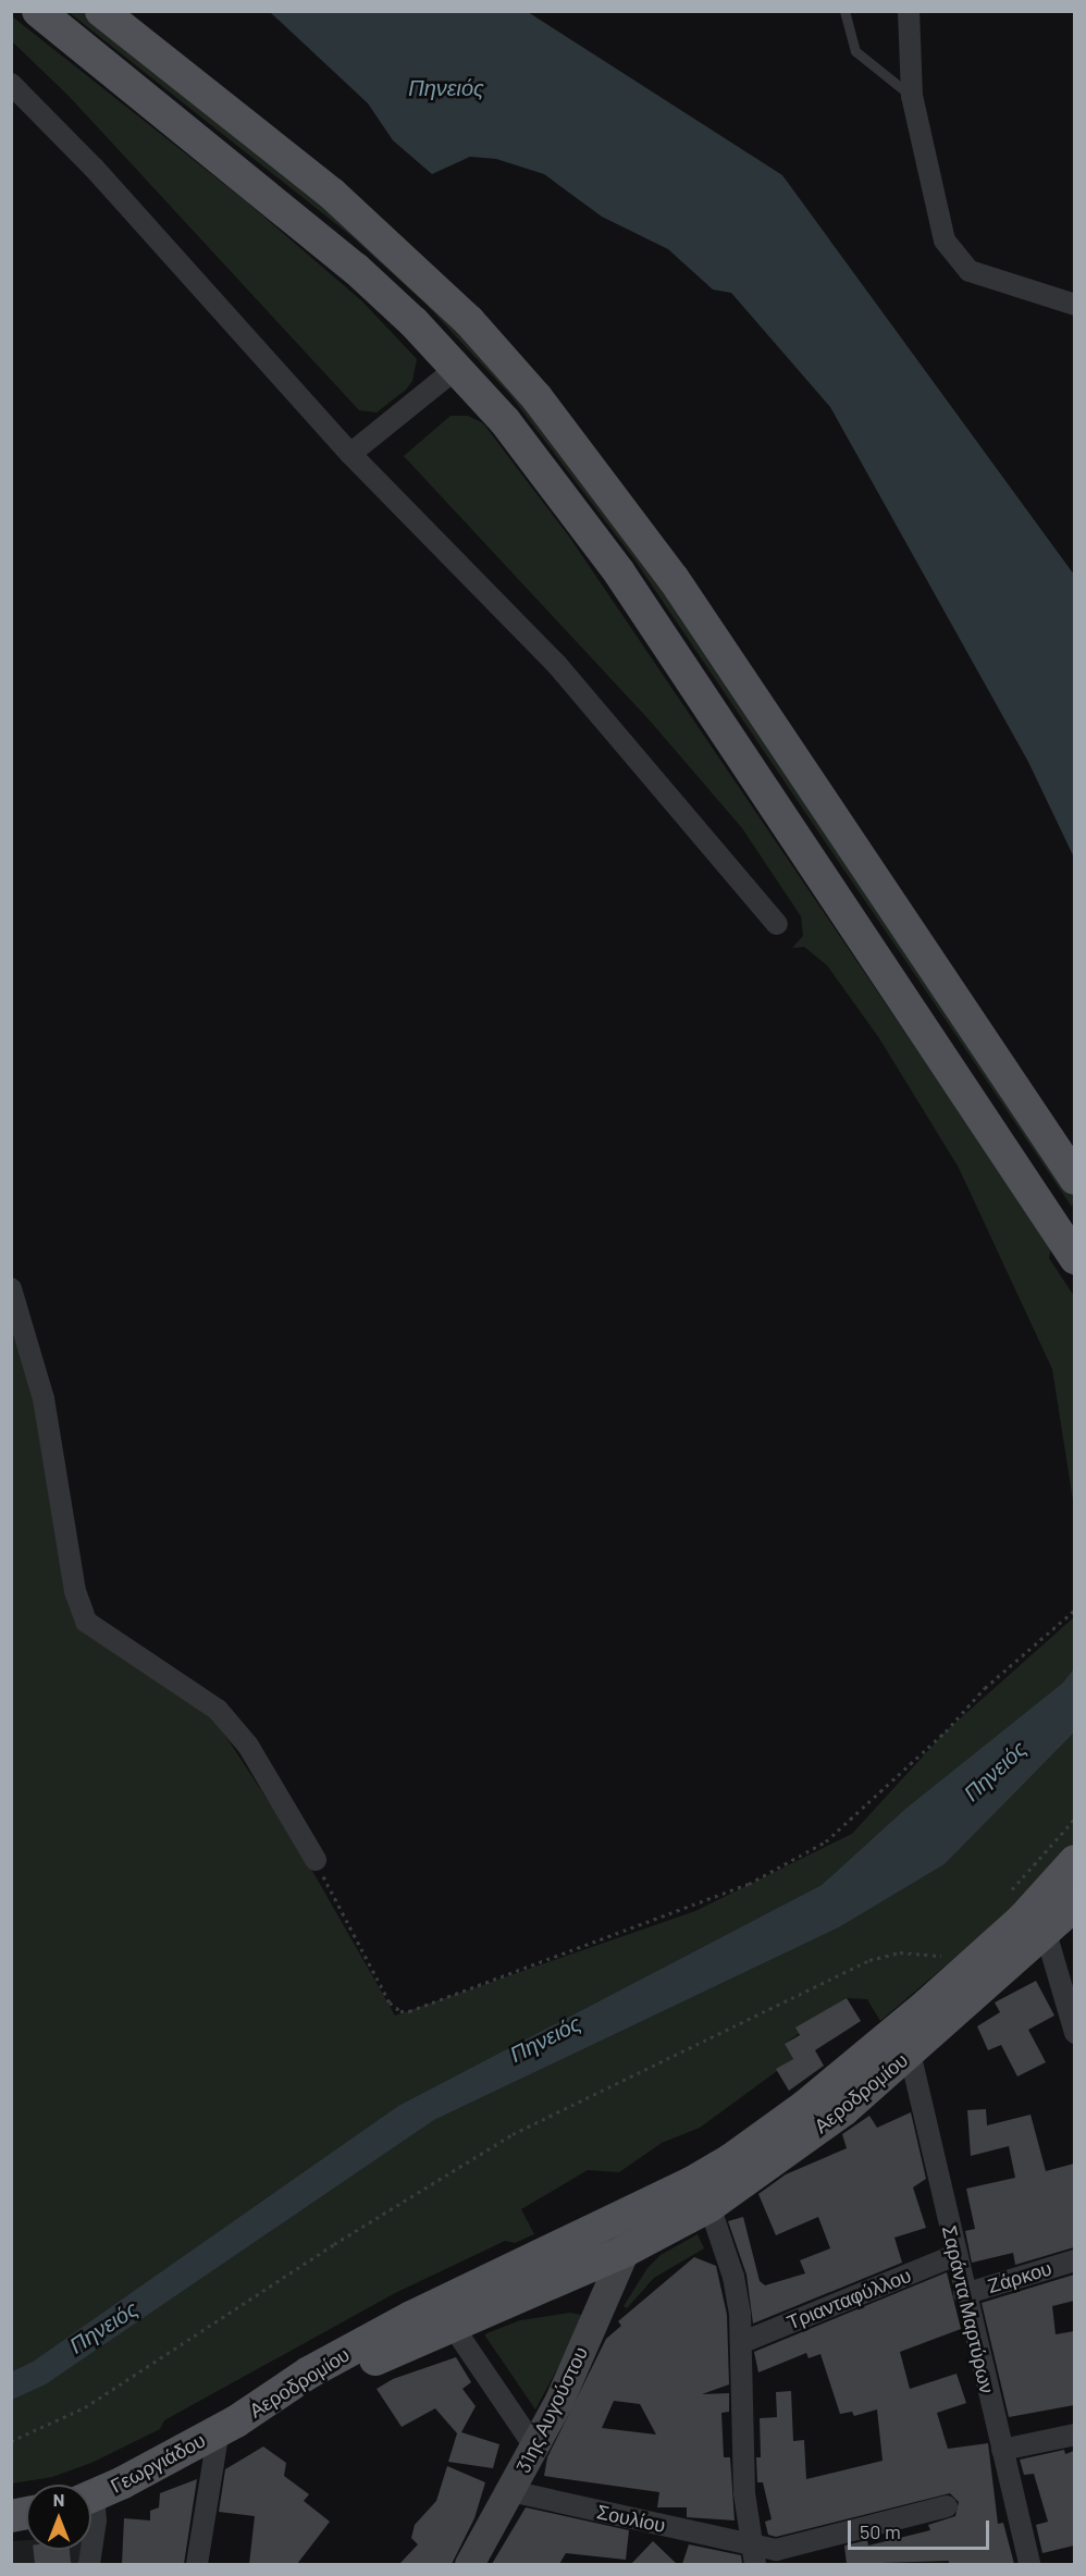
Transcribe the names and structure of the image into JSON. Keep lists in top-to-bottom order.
{
  "streets": {
    "main road": ["Αεροδρομίου", "31ης Αυγούστου", "Γεωργιάδου"],
    "street": [
      "Ζάρκου",
      "Τριανταφύλλου",
      "Σαράντα Μαρτύρων",
      "Σουλίου"
    ]
  },
  "crossings": [
    ["Αεροδρομίου", "Σαράντα Μαρτύρων"],
    ["Αεροδρομίου", "31ης Αυγούστου"],
    ["Αεροδρομίου", "Γεωργιάδου"],
    ["Ζάρκου", "Σαράντα Μαρτύρων"],
    ["Τριανταφύλλου", "Σαράντα Μαρτύρων"],
    ["31ης Αυγούστου", "Σουλίου"]
  ],
  "water": ["Πηνειός"],
  "scale_bar": "50 m",
  "north": "top"
}
